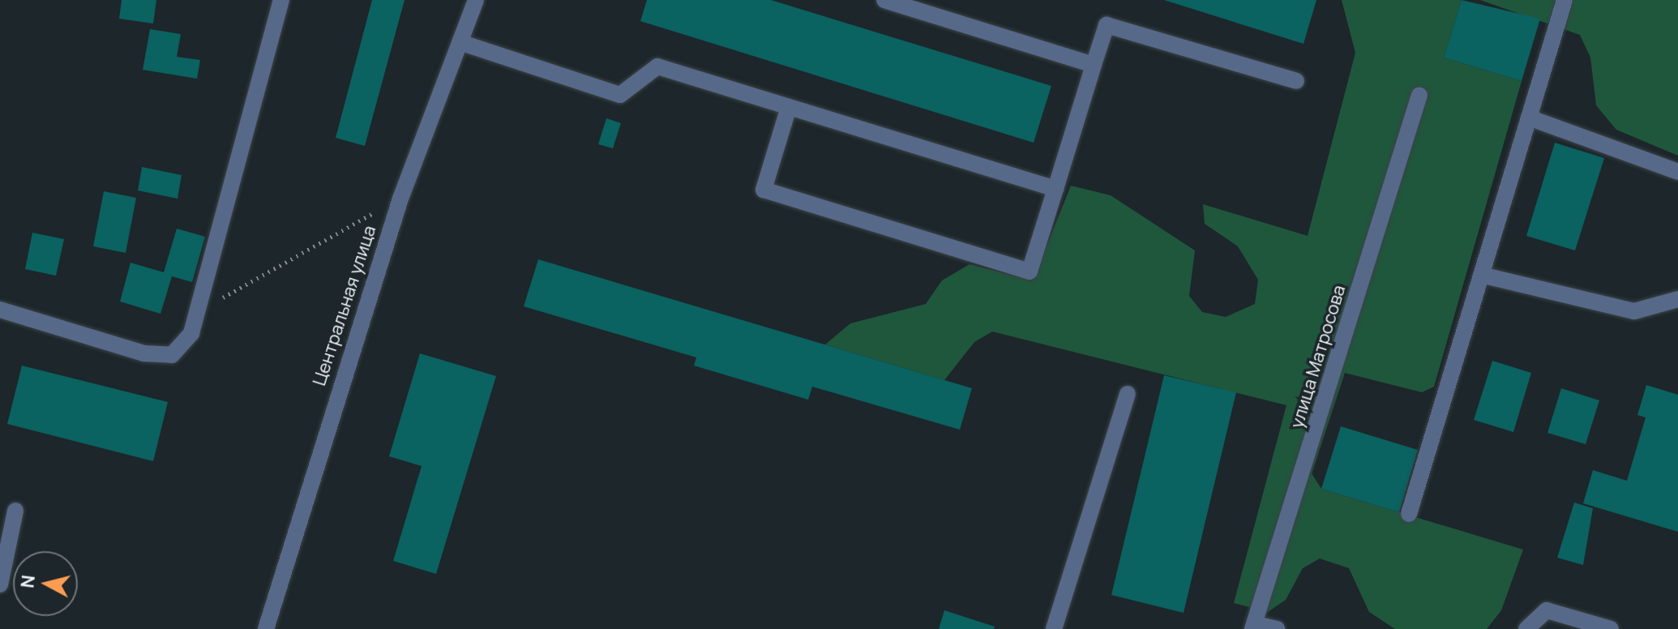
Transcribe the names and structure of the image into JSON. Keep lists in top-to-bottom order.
{
  "streets": {
    "street": ["Центральная улица", "улица Матросова"]
  },
  "north": "left"
}
